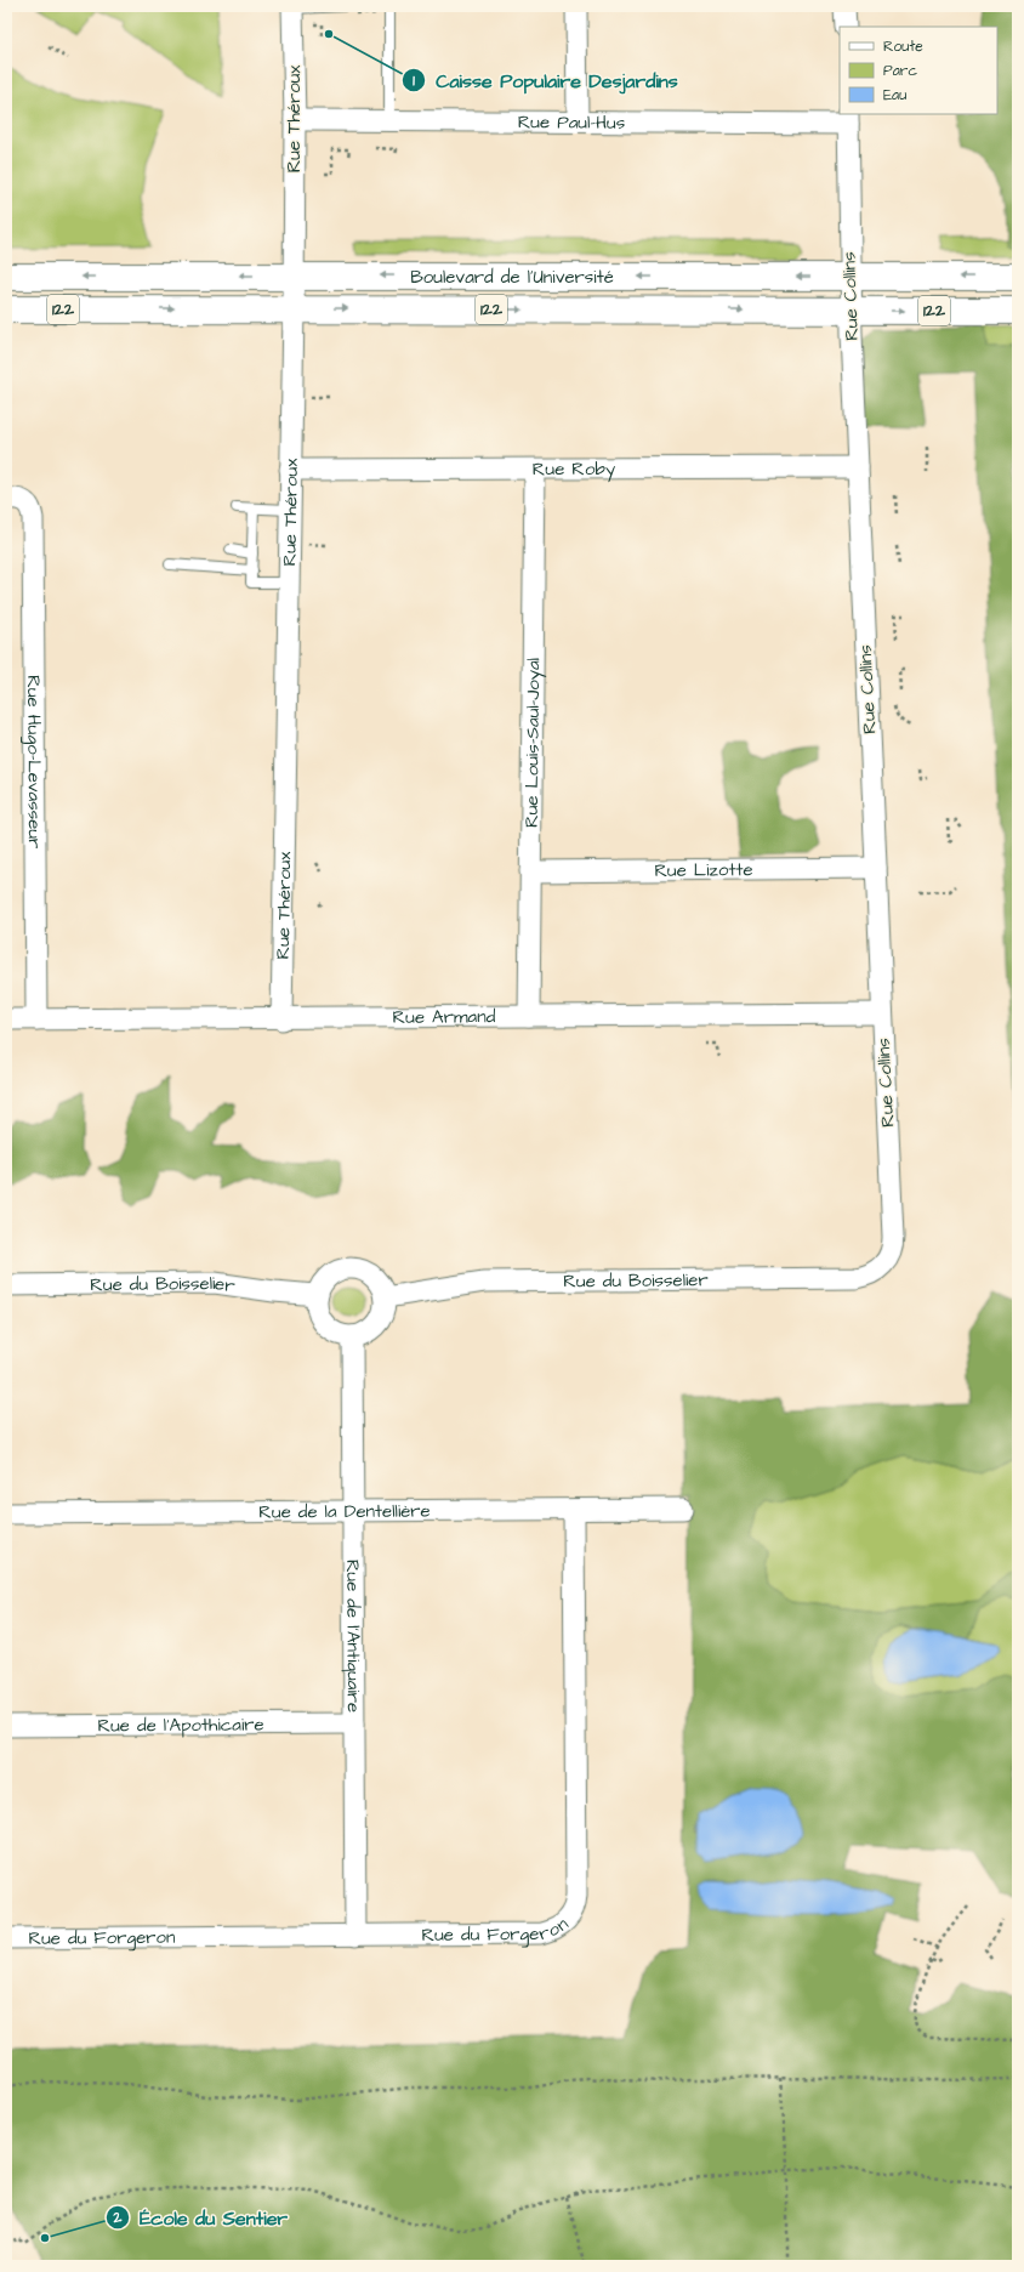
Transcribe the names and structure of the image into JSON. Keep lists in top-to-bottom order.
{
  "streets": {
    "main road": ["Boulevard de l'Université", "122"],
    "street": [
      "Rue Théroux",
      "Rue Paul-Hus",
      "Rue Collins",
      "Rue Roby",
      "Rue Louis-Saul-Joyal",
      "Rue Hugo-Levasseur",
      "Rue Lizotte",
      "Rue Armand",
      "Rue du Boisselier",
      "Rue de la Dentellière",
      "Rue de l'Antiquaire",
      "Rue de l'Apothicaire",
      "Rue du Forgeron"
    ]
  },
  "crossings": [
    ["Rue Théroux", "Rue Paul-Hus"],
    ["Rue Théroux", "Boulevard de l'Université"],
    ["Rue Théroux", "Rue Roby"],
    ["Rue Théroux", "Rue Armand"],
    ["Rue Paul-Hus", "Rue Collins"],
    ["Boulevard de l'Université", "Rue Collins"],
    ["Rue Collins", "Rue Roby"],
    ["Rue Collins", "Rue Lizotte"],
    ["Rue Collins", "Rue Armand"],
    ["Rue Collins", "Rue du Boisselier"],
    ["Rue Roby", "Rue Louis-Saul-Joyal"],
    ["Rue Louis-Saul-Joyal", "Rue Lizotte"],
    ["Rue Louis-Saul-Joyal", "Rue Armand"],
    ["Rue Hugo-Levasseur", "Rue Armand"],
    ["Rue du Boisselier", "Rue de l'Antiquaire"],
    ["Rue de la Dentellière", "Rue de l'Antiquaire"],
    ["Rue de la Dentellière", "Rue du Forgeron"],
    ["Rue de l'Antiquaire", "Rue de l'Apothicaire"],
    ["Rue de l'Antiquaire", "Rue du Forgeron"]
  ],
  "places": ["Caisse Populaire Desjardins", "École du Sentier"],
  "legend": ["Route", "Parc", "Eau"]
}
